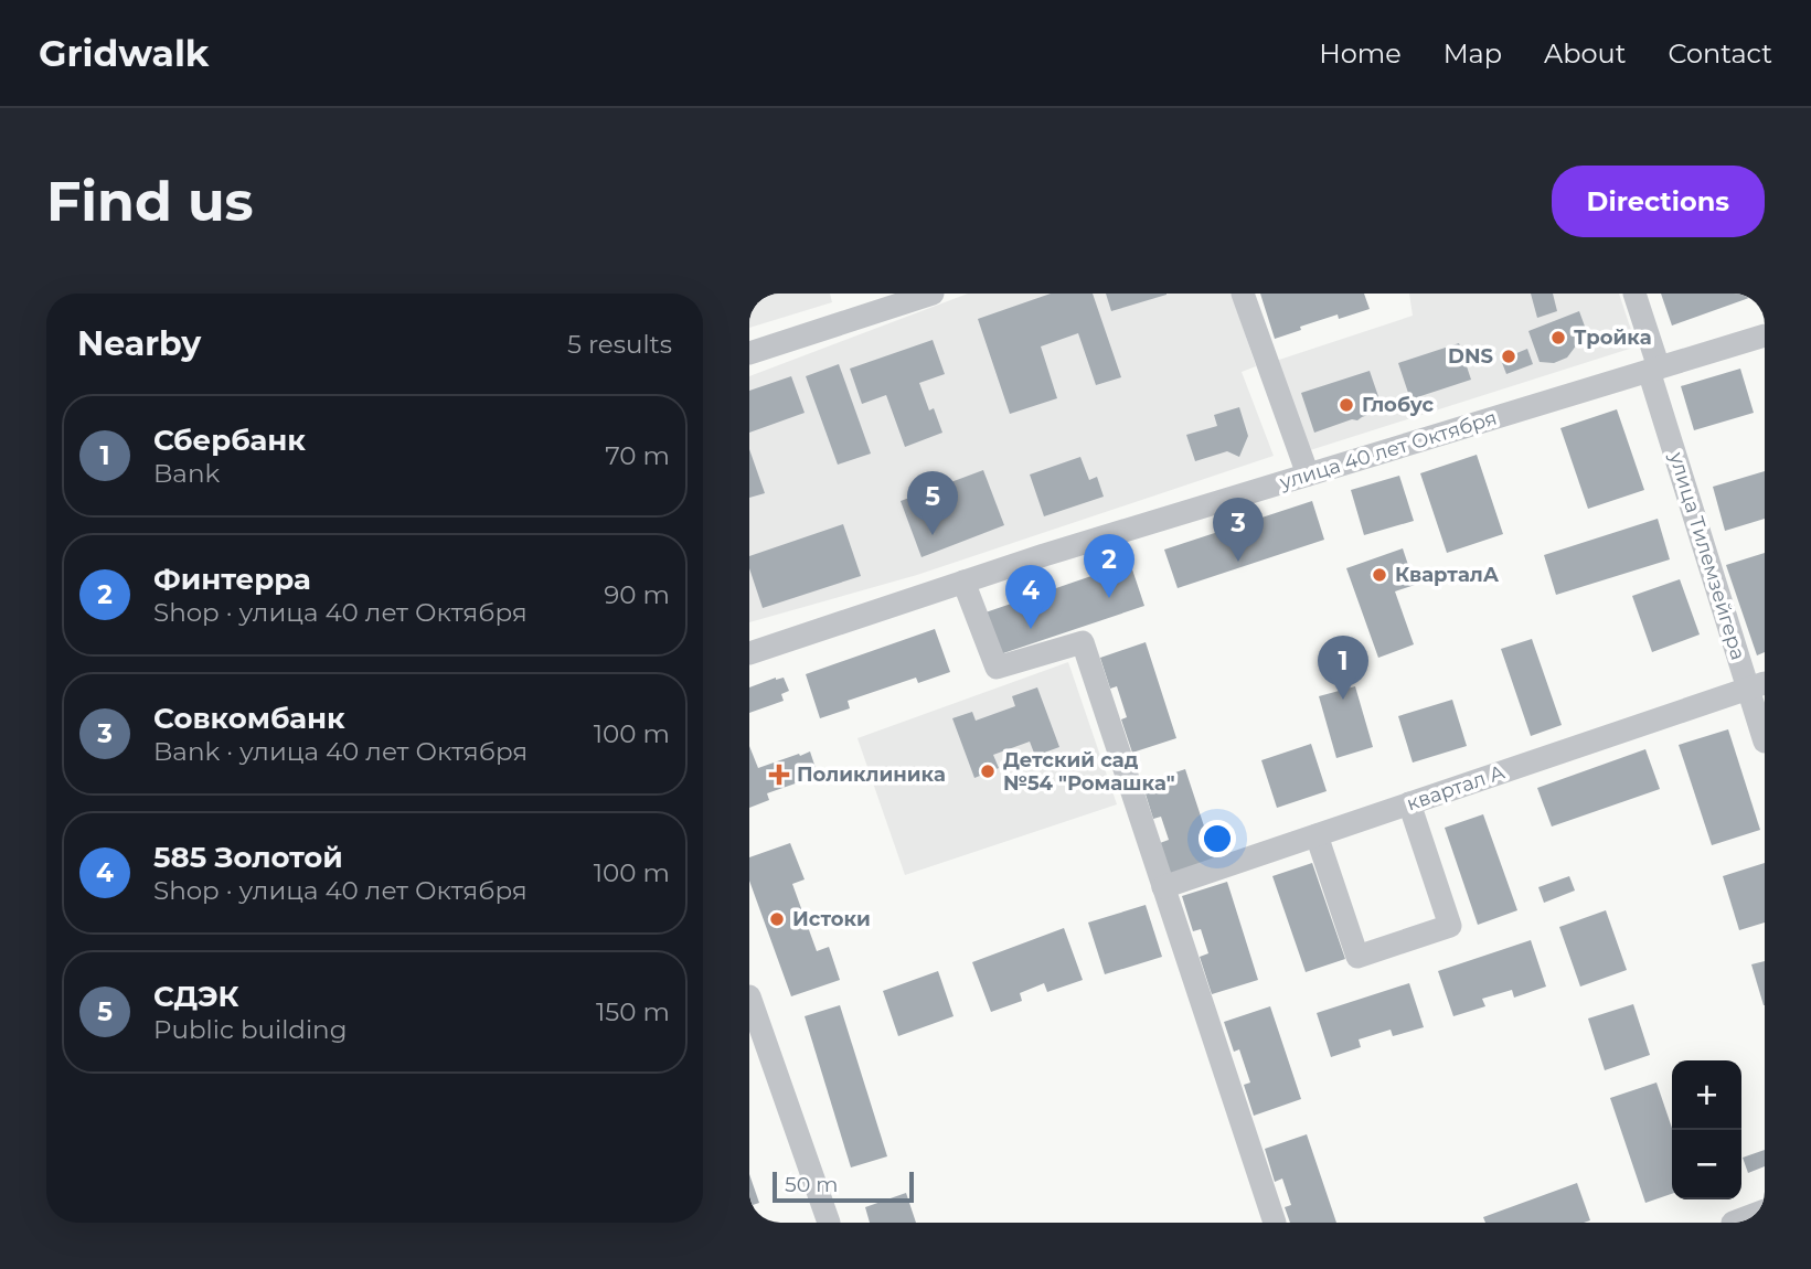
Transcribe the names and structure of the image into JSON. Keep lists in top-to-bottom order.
{
  "streets": {
    "street": ["улица 40 лет Октября", "улица Тилемзейгера", "квартал А"]
  },
  "crossings": [
    ["улица 40 лет Октября", "улица Тилемзейгера"],
    ["улица Тилемзейгера", "квартал А"]
  ],
  "places": {
    "other": [
      "Тройка",
      "DNS",
      "Глобус",
      "КварталА",
      "Детский сад №54 \"Ромашка\"",
      "Истоки"
    ],
    "health": ["Поликлиника"]
  },
  "scale_bar": "50 m",
  "page": {
    "header": "Gridwalk",
    "nav": [
      "Home",
      "Map",
      "About",
      "Contact"
    ],
    "buttons": "Directions",
    "title": "Find us",
    "heading": ["Nearby", "5 results"],
    "list": [
      {
        "mark": "1",
        "name": "Сбербанк",
        "note": "Bank",
        "value": "70 m"
      },
      {
        "mark": "2",
        "name": "Финтерра",
        "note": "Shop · улица 40 лет Октября",
        "value": "90 m"
      },
      {
        "mark": "3",
        "name": "Совкомбанк",
        "note": "Bank · улица 40 лет Октября",
        "value": "100 m"
      },
      {
        "mark": "4",
        "name": "585 Золотой",
        "note": "Shop · улица 40 лет Октября",
        "value": "100 m"
      },
      {
        "mark": "5",
        "name": "СДЭК",
        "note": "Public building",
        "value": "150 m"
      }
    ],
    "pins": [
      "5",
      "3",
      "2",
      "4",
      "1"
    ],
    "map_buttons": ["+", "−"],
    "scale": "50 m"
  }
}
